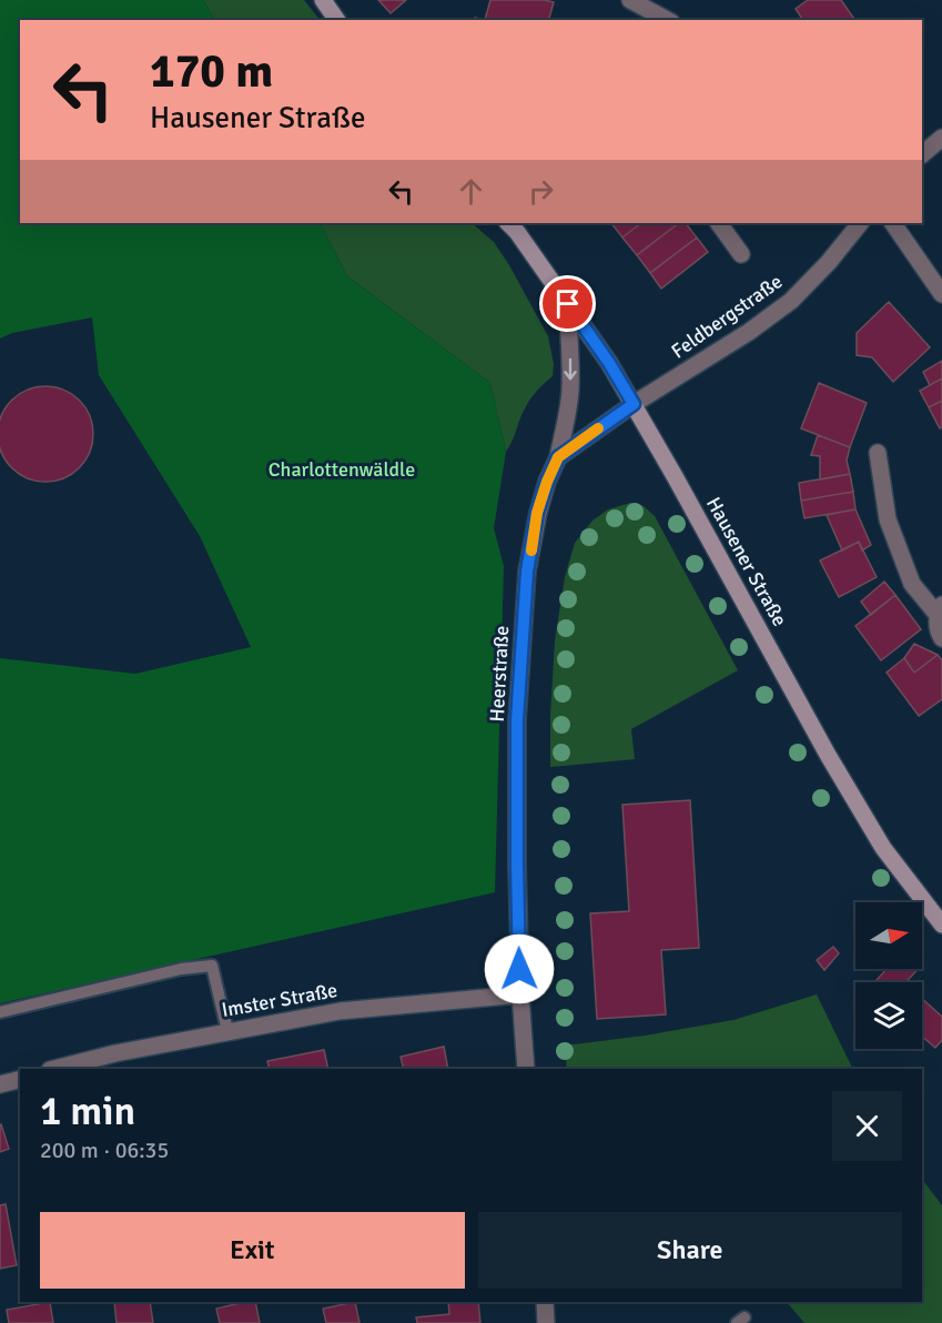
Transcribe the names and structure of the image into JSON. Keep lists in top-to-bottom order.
{
  "streets": {
    "main road": ["Hausener Straße"],
    "street": ["Feldbergstraße", "Heerstraße", "Imster Straße"]
  },
  "crossings": [
    ["Feldbergstraße", "Hausener Straße"],
    ["Hausener Straße", "Heerstraße"],
    ["Heerstraße", "Imster Straße"]
  ],
  "parks": ["Charlottenwäldle"],
  "north": "right",
  "page": {
    "turn": ["170 m", "Hausener Straße"],
    "heading": ["1 min", "200 m · 06:35"],
    "buttons": ["Exit", "Share"]
  }
}
